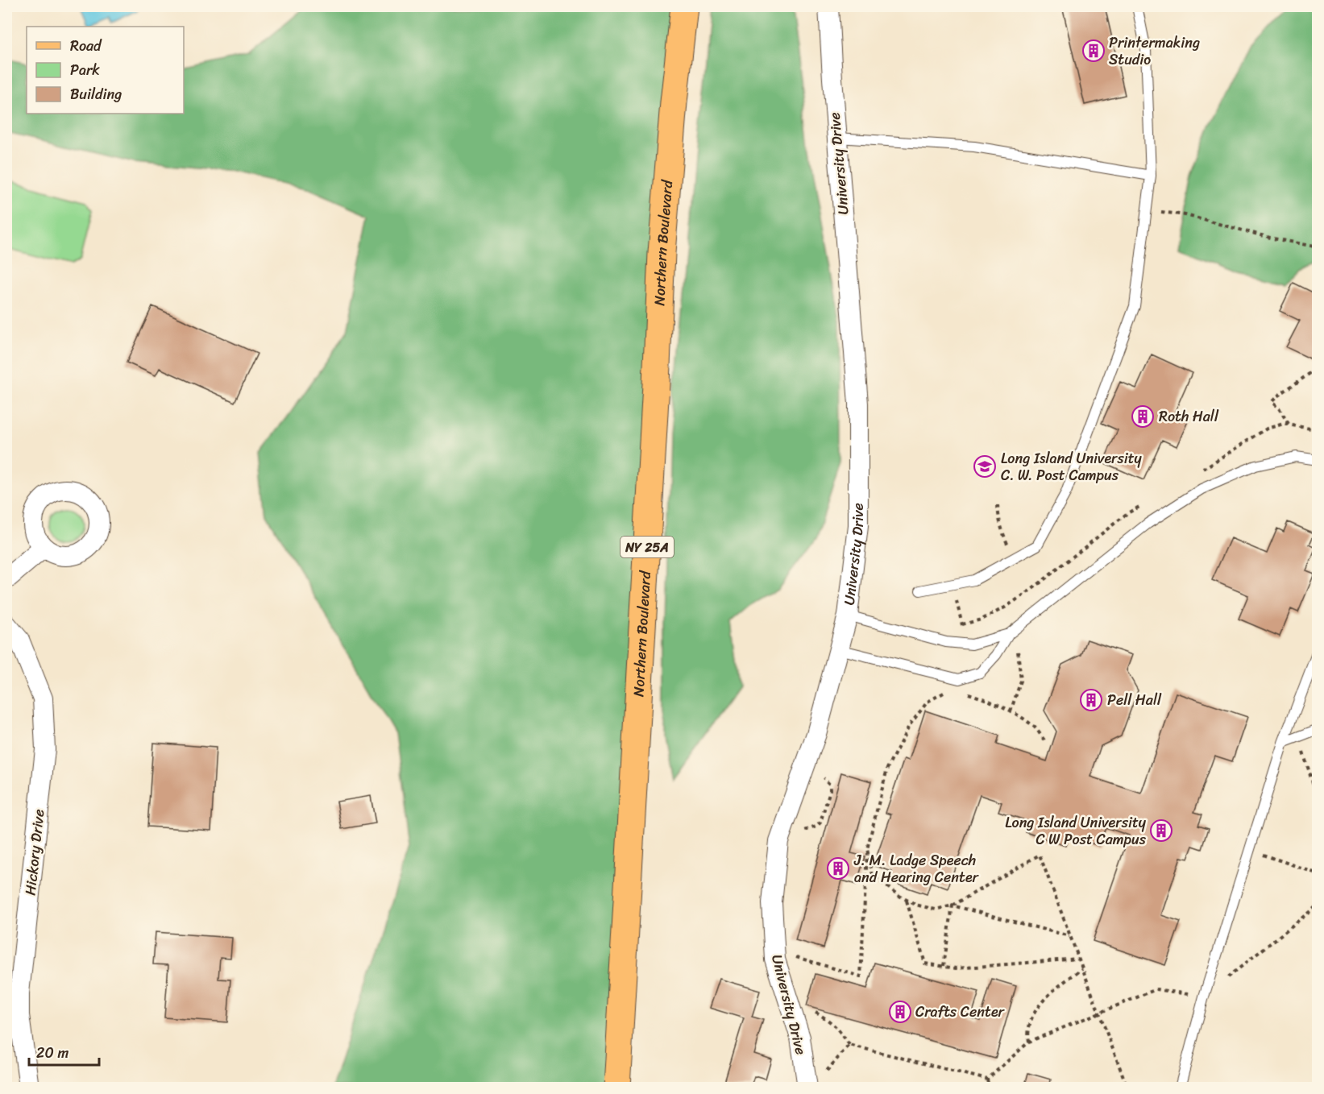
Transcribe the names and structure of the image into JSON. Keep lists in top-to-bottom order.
{
  "streets": {
    "main road": ["Northern Boulevard", "NY 25A"],
    "street": ["University Drive", "Hickory Drive"]
  },
  "places": {
    "building": [
      "Printermaking Studio",
      "Roth Hall",
      "Pell Hall",
      "Long Island University C W Post Campus",
      "J. M. Ladge Speech and Hearing Center",
      "Crafts Center"
    ],
    "school or university": ["Long Island University C. W. Post Campus"]
  },
  "legend": ["Road", "Park", "Building"],
  "scale_bar": "20 m"
}
